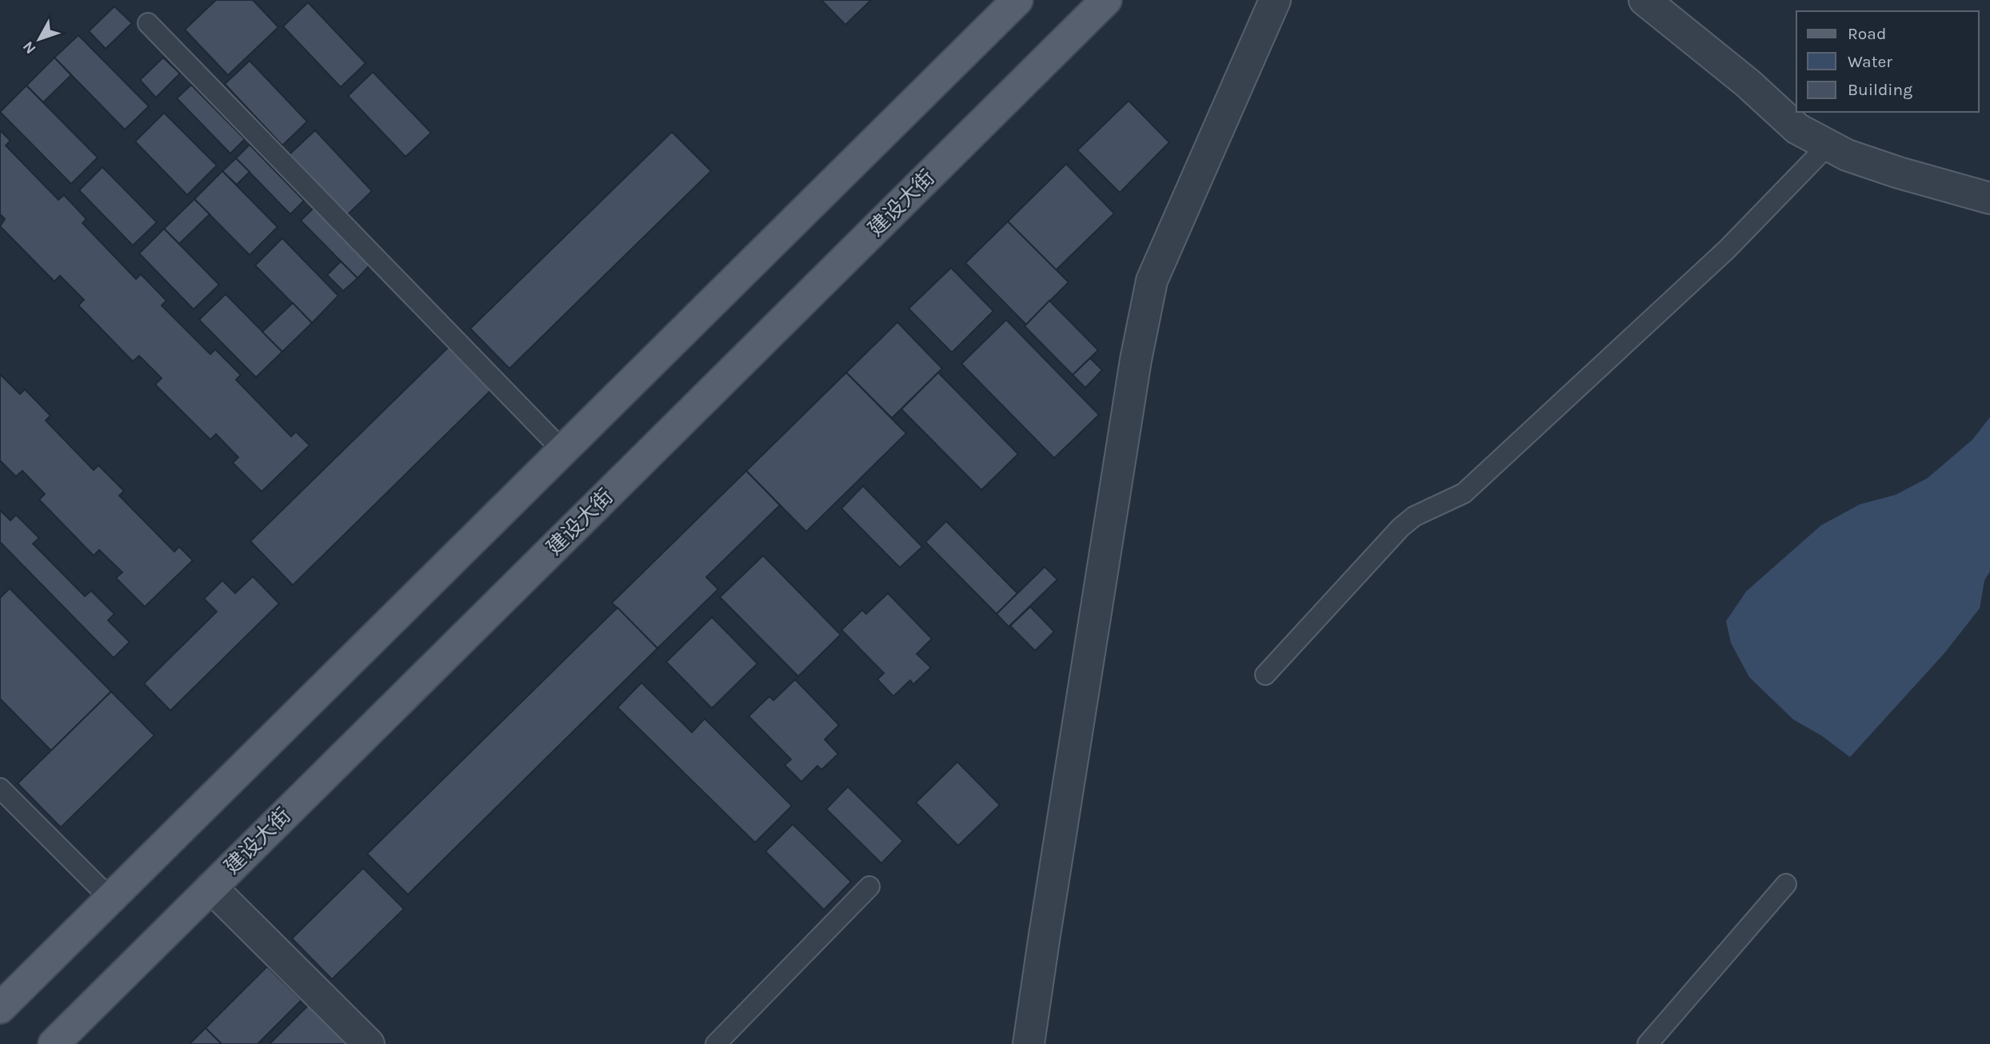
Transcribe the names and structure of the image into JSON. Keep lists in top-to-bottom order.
{
  "streets": {
    "main road": ["建设大街"]
  },
  "legend": ["Road", "Water", "Building"],
  "north": "bottom left"
}
